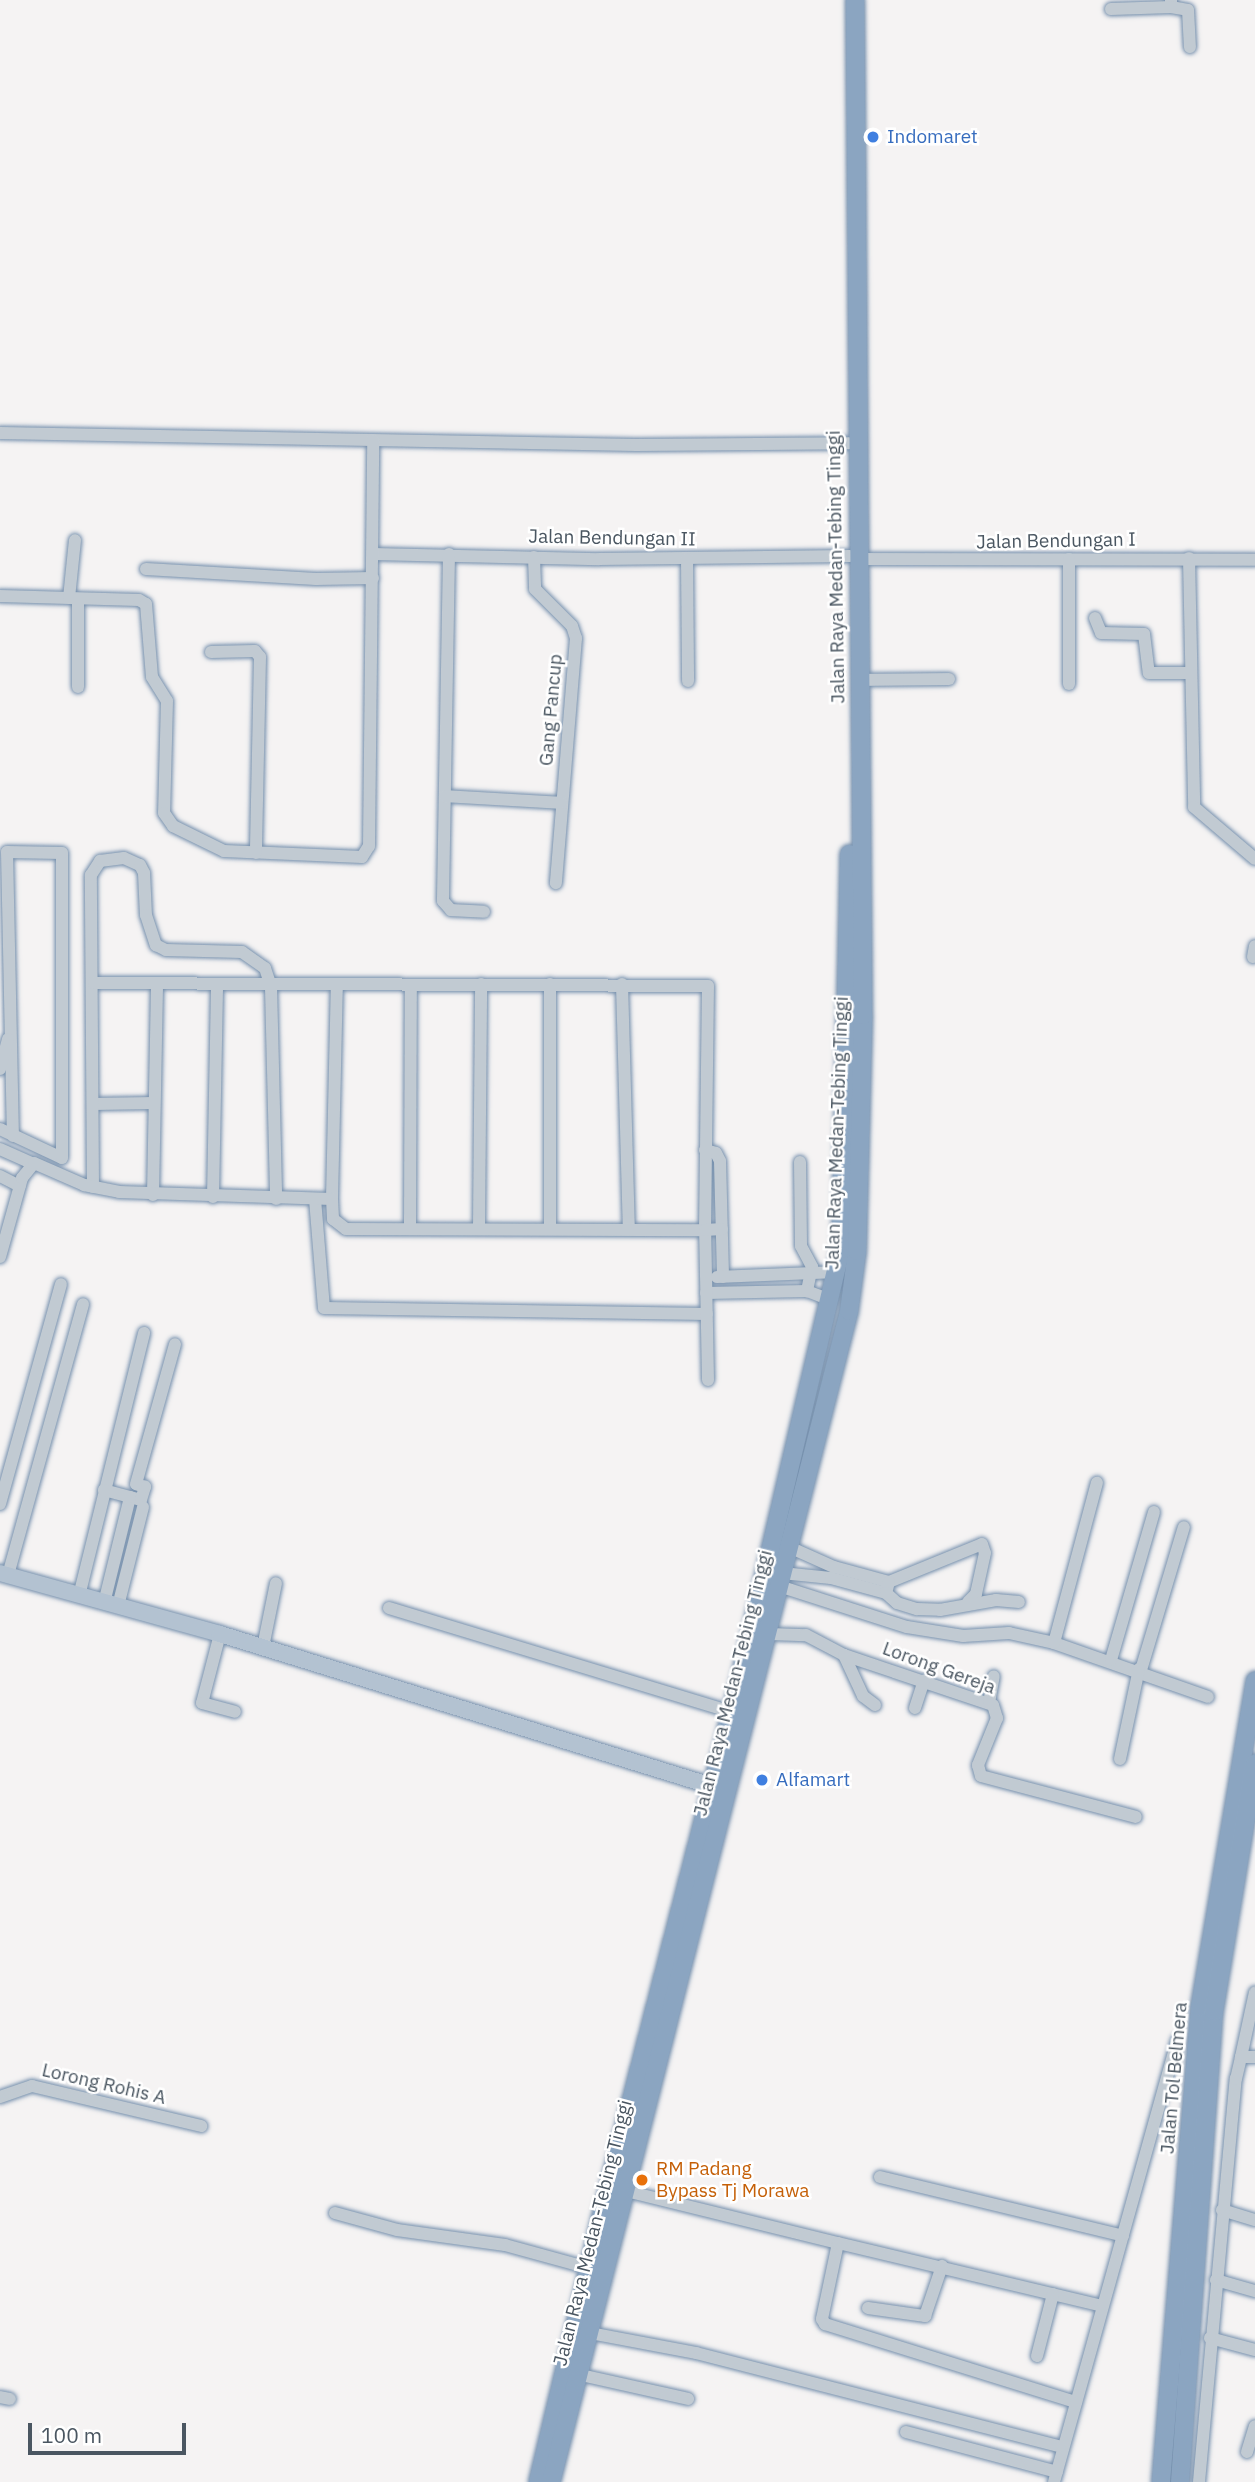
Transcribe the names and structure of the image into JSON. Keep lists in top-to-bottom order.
{
  "streets": {
    "highway": ["Jalan Raya Medan-Tebing Tinggi", "Jalan Tol Belmera"],
    "street": [
      "Jalan Bendungan II",
      "Jalan Bendungan I",
      "Gang Pancup",
      "Lorong Gereja",
      "Lorong Rohis A"
    ]
  },
  "crossings": [
    ["Jalan Bendungan II", "Jalan Bendungan I"],
    ["Jalan Bendungan II", "Jalan Raya Medan-Tebing Tinggi"],
    ["Jalan Bendungan II", "Gang Pancup"],
    ["Jalan Bendungan I", "Jalan Raya Medan-Tebing Tinggi"],
    ["Jalan Raya Medan-Tebing Tinggi", "Lorong Gereja"]
  ],
  "places": ["Indomaret", "Alfamart", "RM Padang Bypass Tj Morawa"],
  "scale_bar": "100 m"
}
